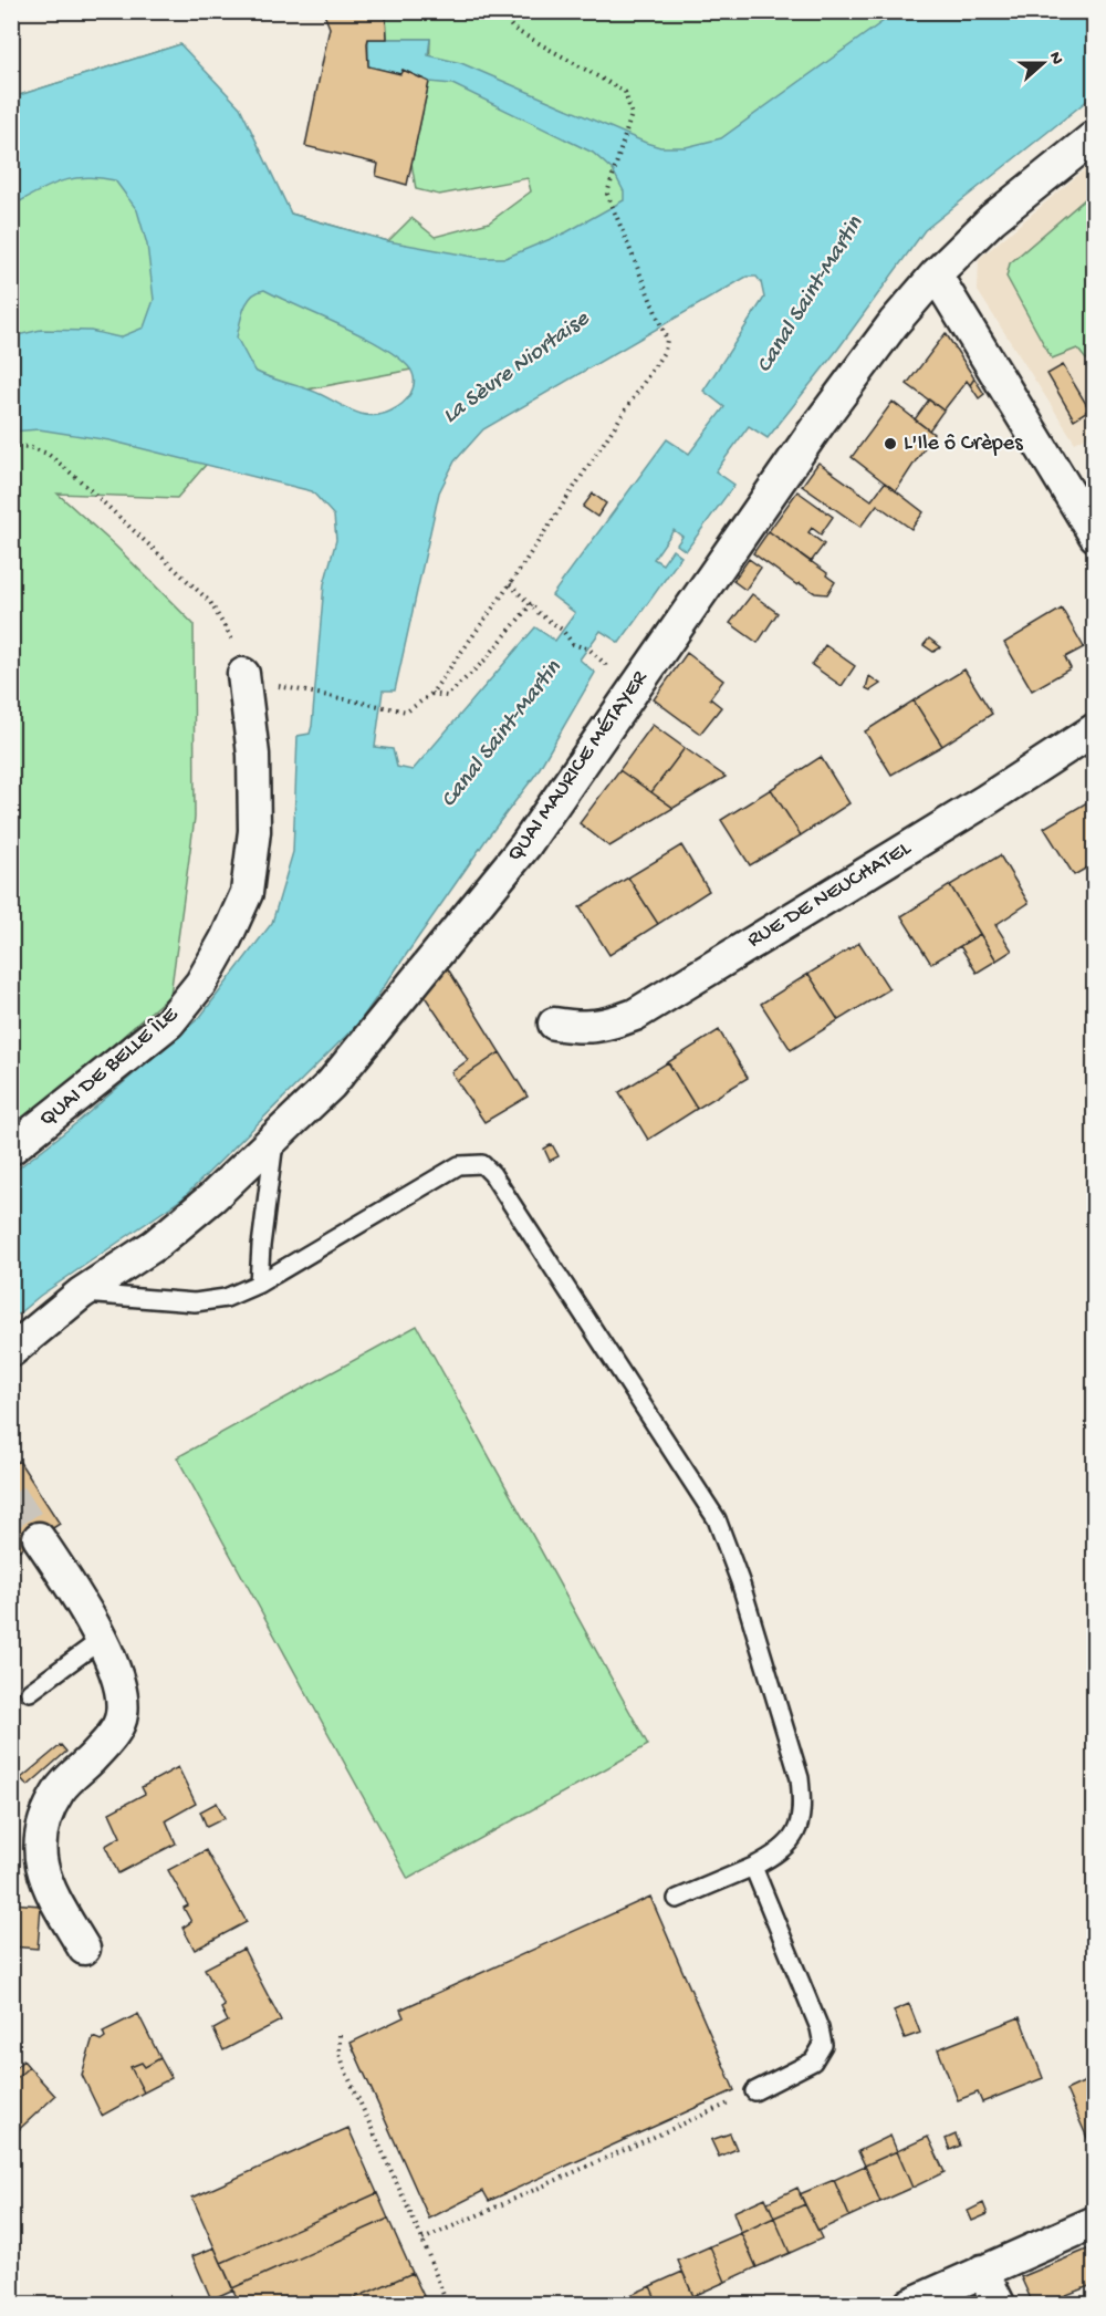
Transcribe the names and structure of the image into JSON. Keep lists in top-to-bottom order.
{
  "streets": {
    "street": ["QUAI MAURICE MÉTAYER", "RUE DE NEUCHATEL", "QUAI DE BELLE ÎLE"]
  },
  "water": ["Canal Saint-Martin", "La Sèvre Niortaise"],
  "places": ["L'Ile ô Crèpes"],
  "north": "right"
}
